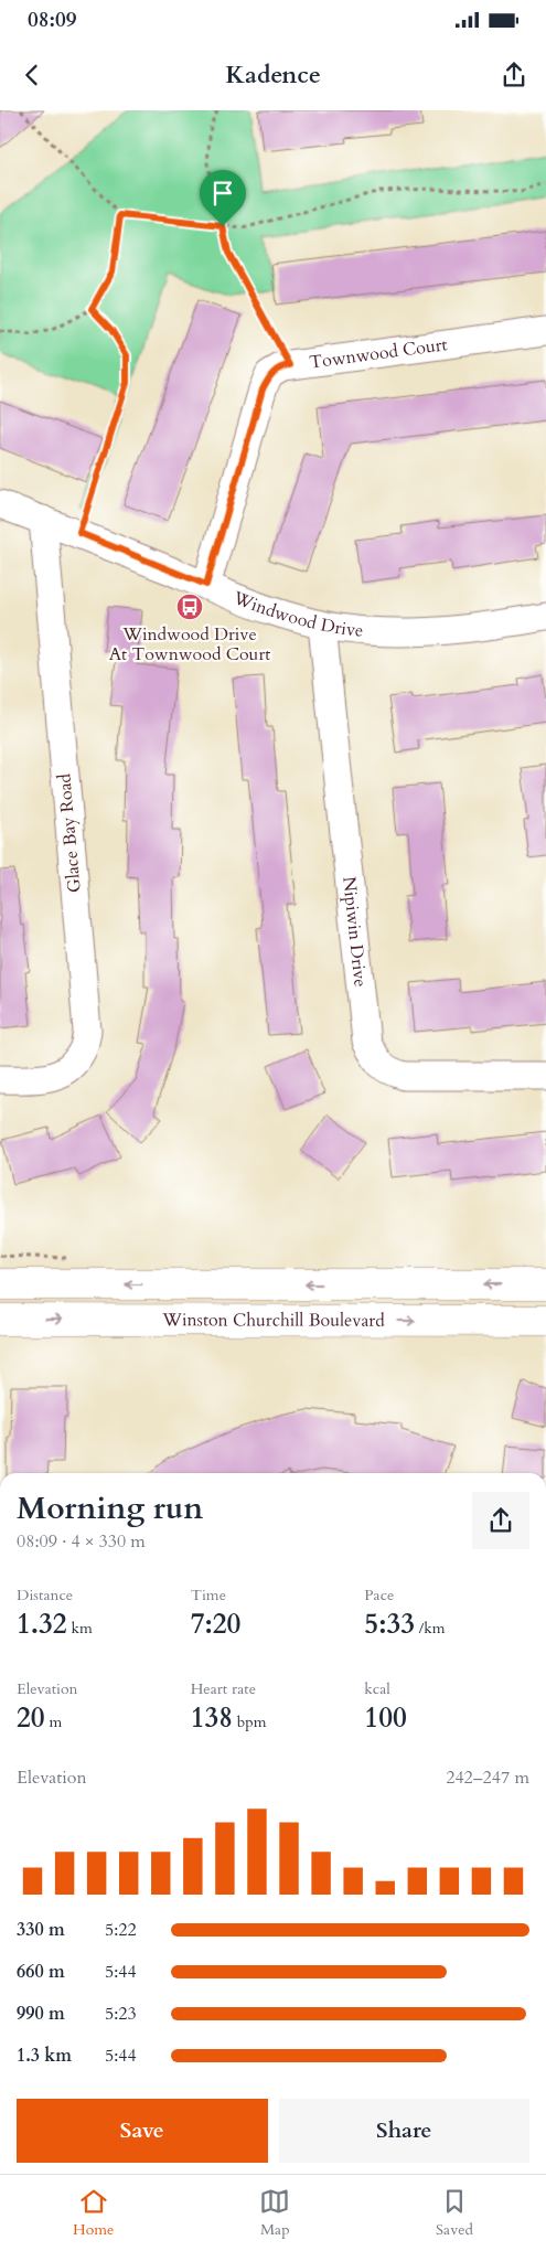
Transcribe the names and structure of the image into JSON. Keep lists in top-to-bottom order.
{
  "streets": {
    "main road": ["Winston Churchill Boulevard"],
    "street": [
      "Townwood Court",
      "Windwood Drive",
      "Glace Bay Road",
      "Nipiwin Drive"
    ]
  },
  "crossings": [
    ["Townwood Court", "Windwood Drive"],
    ["Windwood Drive", "Glace Bay Road"],
    ["Windwood Drive", "Nipiwin Drive"]
  ],
  "places": {
    "bus stop": ["Windwood Drive At Townwood Court"]
  },
  "page": {
    "status": "08:09",
    "header": "Kadence",
    "heading": ["Morning run", "08:09 · 4 × 330 m"],
    "stats": [
      ["Distance", "1.32 km"],
      ["Time", "7:20"],
      ["Pace", "5:33 /km"],
      ["Elevation", "20 m"],
      ["Heart rate", "138 bpm"],
      ["kcal", "100"]
    ],
    "chart": ["Elevation", "242–247 m"],
    "list": [
      {
        "name": "330 m",
        "note": "5:22"
      },
      {
        "name": "660 m",
        "note": "5:44"
      },
      {
        "name": "990 m",
        "note": "5:23"
      },
      {
        "name": "1.3 km",
        "note": "5:44"
      }
    ],
    "buttons": ["Save", "Share"],
    "tabs": ["Home", "Map", "Saved"]
  }
}
